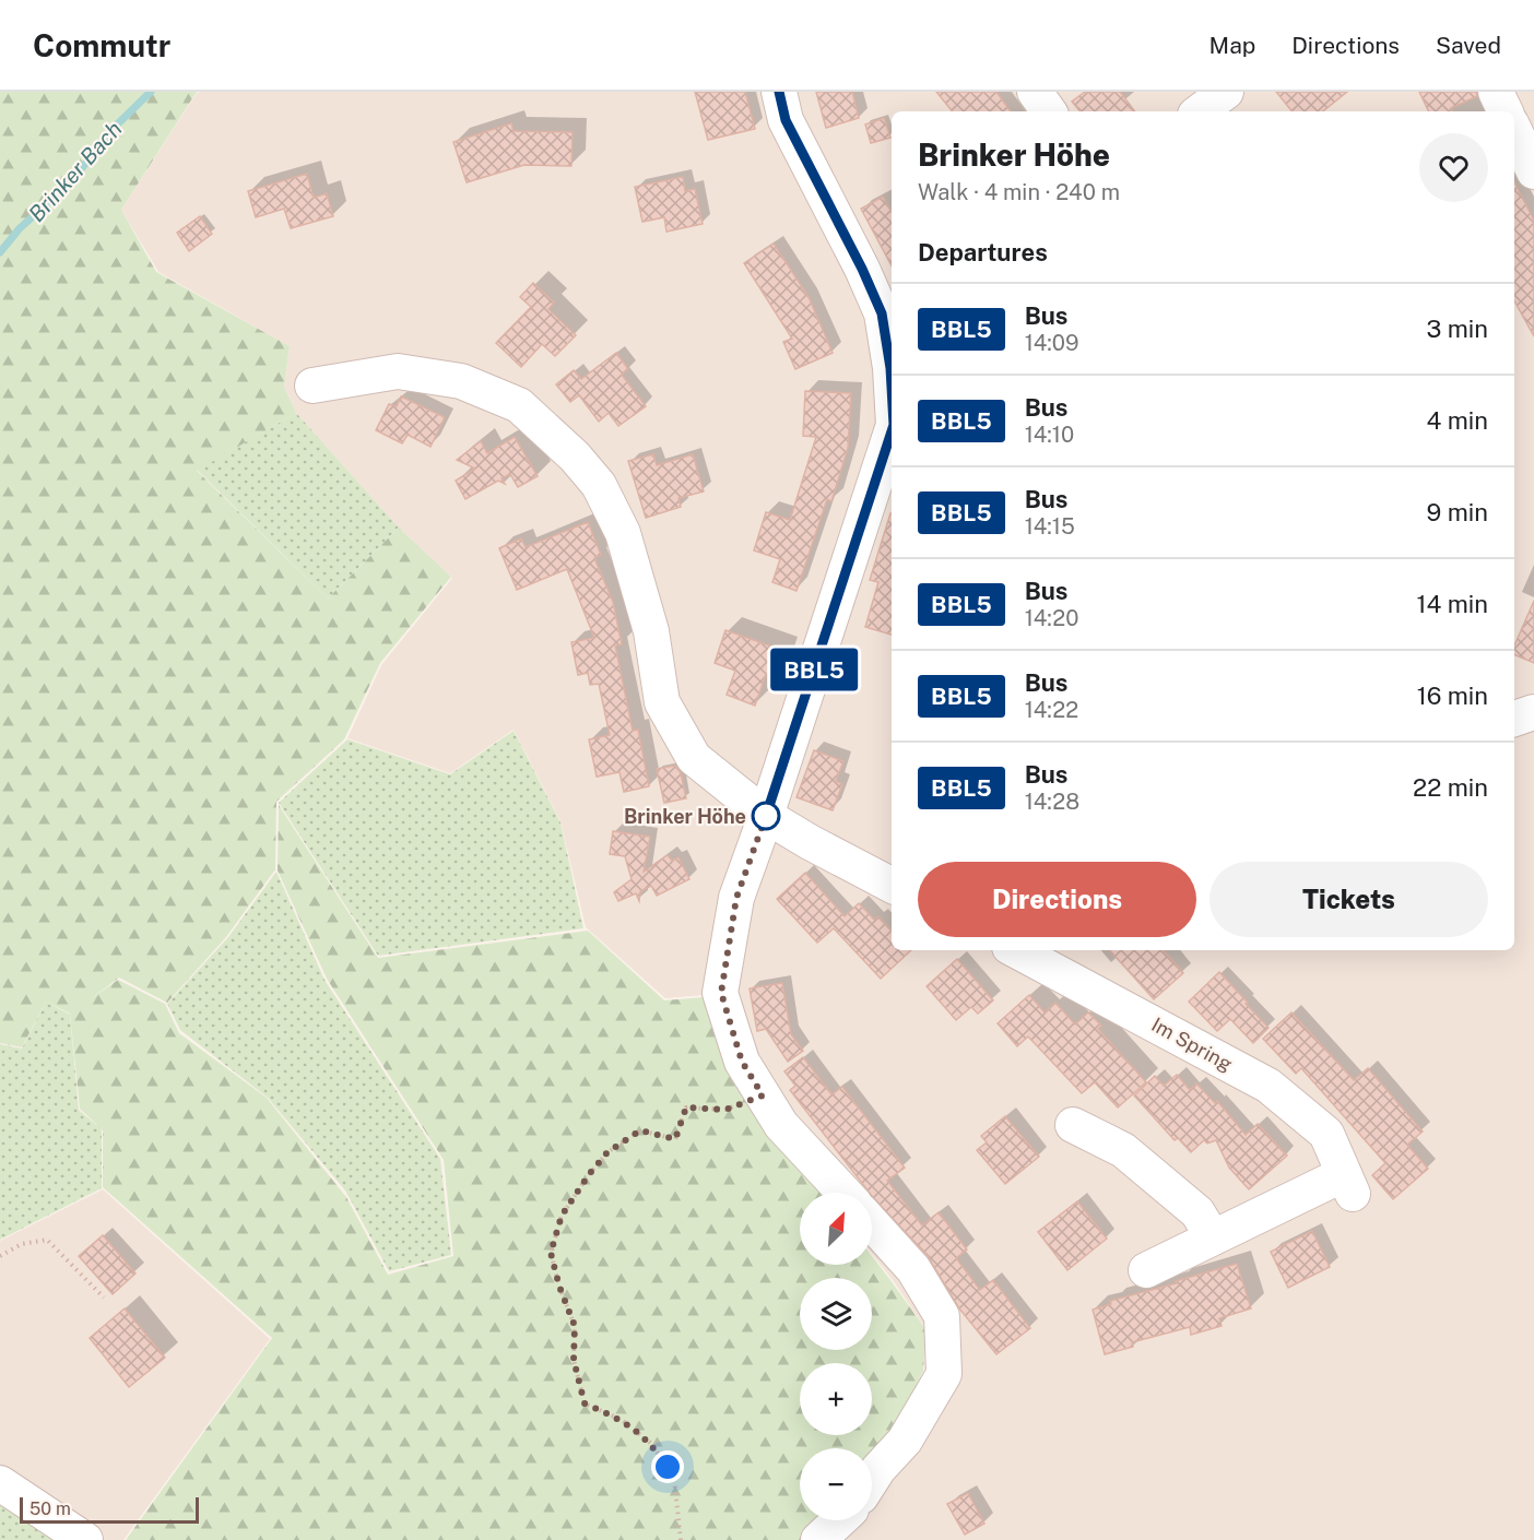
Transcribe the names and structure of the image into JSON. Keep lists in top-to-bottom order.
{
  "streets": {
    "street": ["Im Spring"]
  },
  "water": ["Brinker Bach"],
  "places": ["Brinker Höhe"],
  "lines": ["bus line BBL5"],
  "scale_bar": "50 m",
  "north": "top right",
  "page": {
    "header": "Commutr",
    "nav": ["Map", "Directions", "Saved"],
    "on_map": "BBL5",
    "heading": [
      ["Brinker Höhe", "Walk · 4 min · 240 m"],
      "Departures"
    ],
    "list": [
      {
        "mark": "BBL5",
        "name": "Bus",
        "note": "14:09",
        "value": "3 min"
      },
      {
        "mark": "BBL5",
        "name": "Bus",
        "note": "14:10",
        "value": "4 min"
      },
      {
        "mark": "BBL5",
        "name": "Bus",
        "note": "14:15",
        "value": "9 min"
      },
      {
        "mark": "BBL5",
        "name": "Bus",
        "note": "14:20",
        "value": "14 min"
      },
      {
        "mark": "BBL5",
        "name": "Bus",
        "note": "14:22",
        "value": "16 min"
      },
      {
        "mark": "BBL5",
        "name": "Bus",
        "note": "14:28",
        "value": "22 min"
      }
    ],
    "buttons": ["Directions", "Tickets"],
    "map_buttons": ["+", "−"],
    "scale": "50 m"
  }
}
